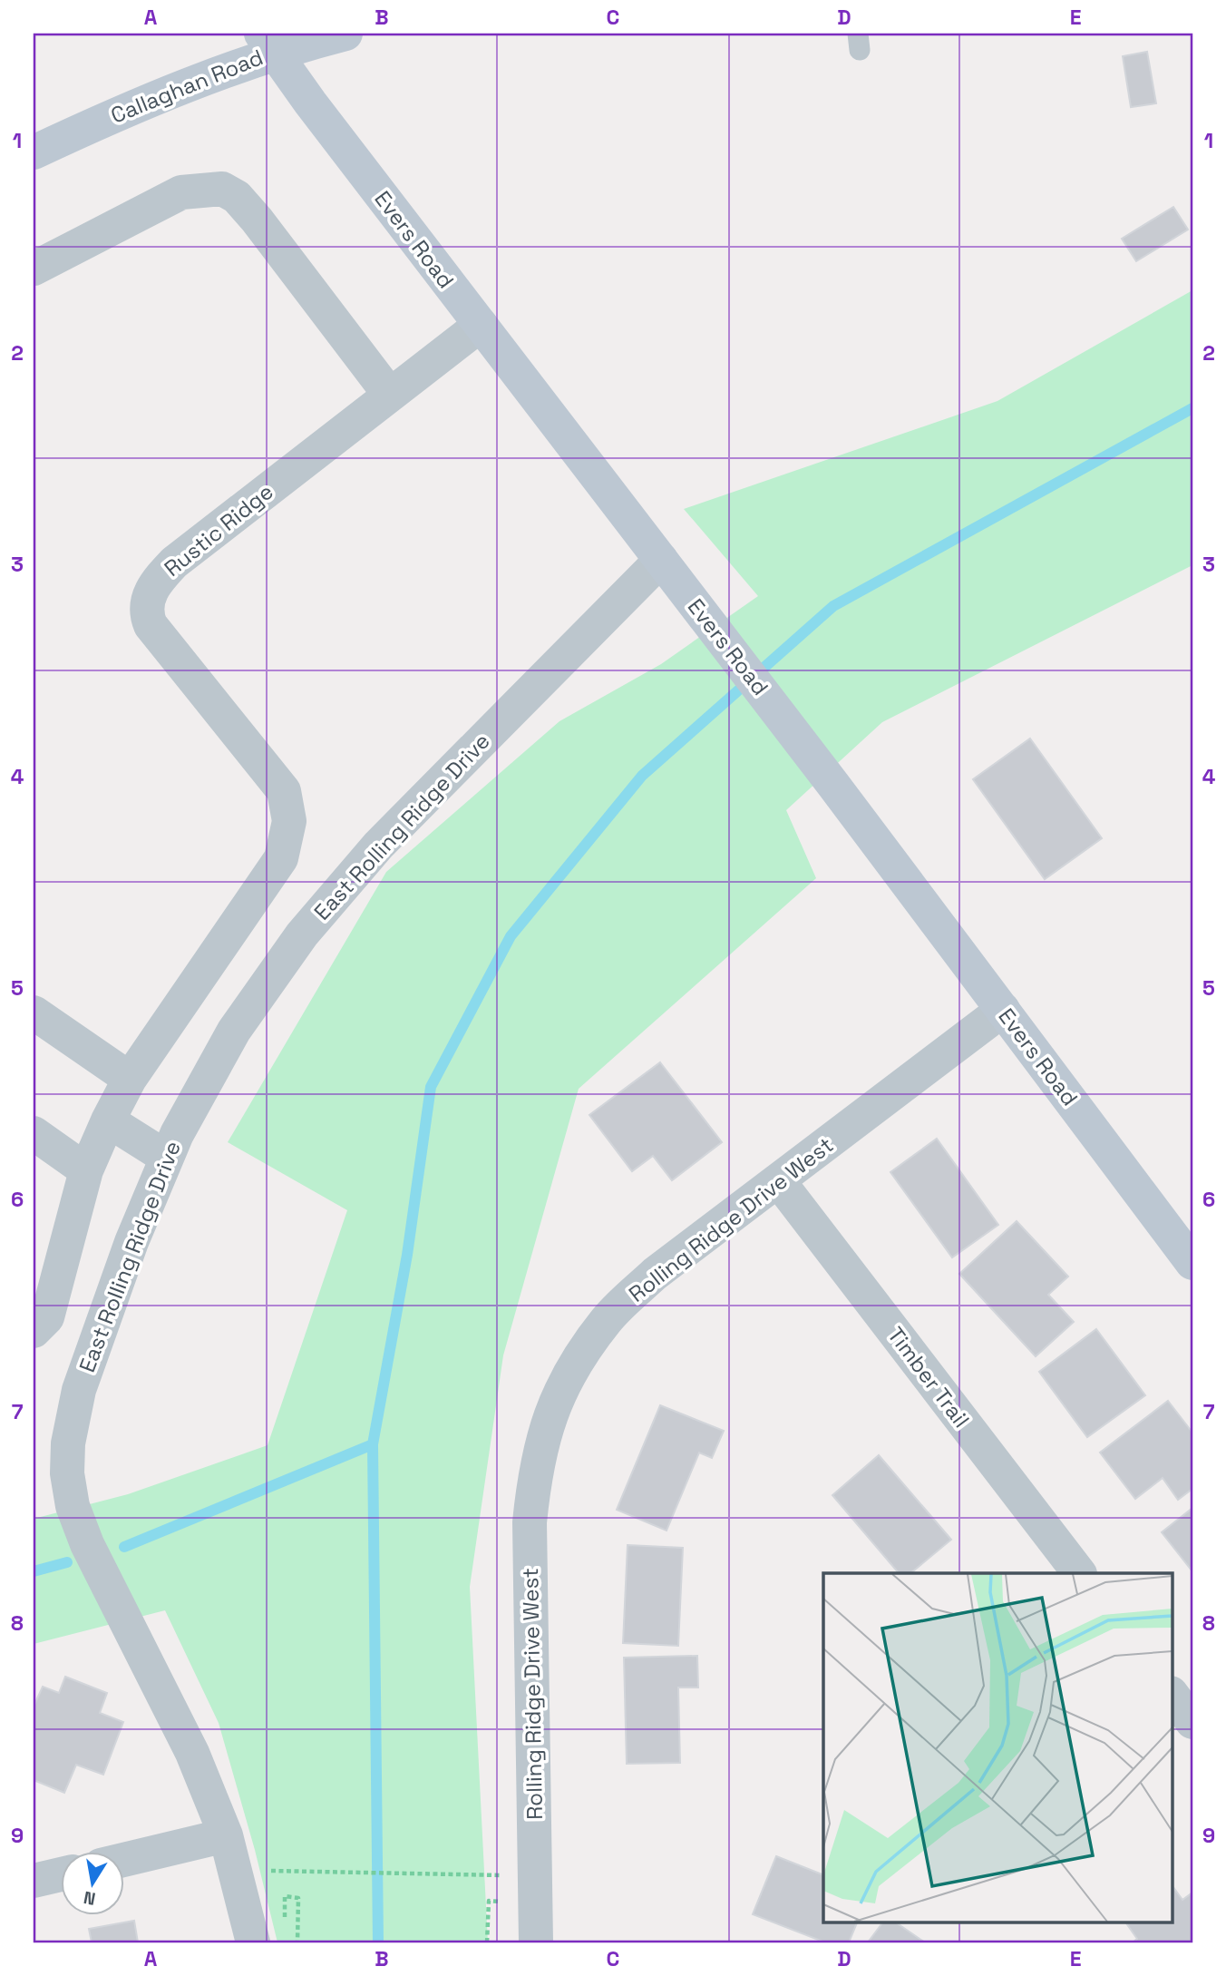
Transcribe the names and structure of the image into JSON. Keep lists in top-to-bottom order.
{
  "streets": {
    "main road": ["Callaghan Road", "Evers Road"],
    "street": [
      "Rustic Ridge",
      "East Rolling Ridge Drive",
      "Rolling Ridge Drive West",
      "Timber Trail"
    ]
  },
  "crossings": [
    ["Callaghan Road", "Evers Road"],
    ["Evers Road", "Rustic Ridge"],
    ["Evers Road", "East Rolling Ridge Drive"],
    ["Evers Road", "Rolling Ridge Drive West"],
    ["Rolling Ridge Drive West", "Timber Trail"]
  ],
  "north": "bottom",
  "grid": {
    "columns": [
      "A",
      "B",
      "C",
      "D",
      "E"
    ],
    "rows": [
      "1",
      "2",
      "3",
      "4",
      "5",
      "6",
      "7",
      "8",
      "9"
    ]
  }
}
